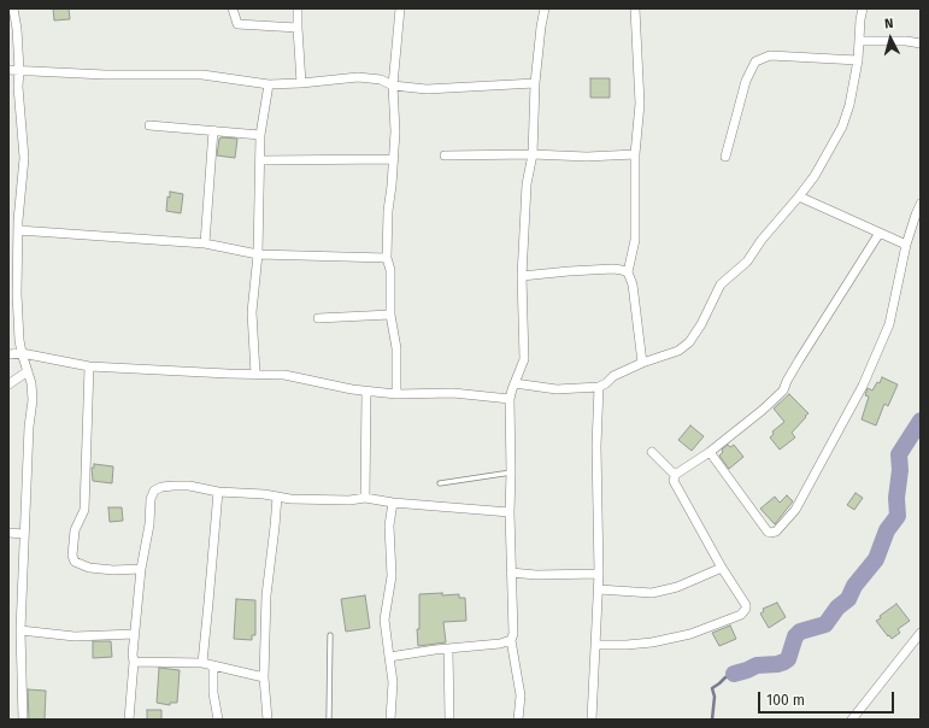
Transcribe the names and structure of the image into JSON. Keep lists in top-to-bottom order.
{
  "scale_bar": "100 m",
  "north": "top"
}
